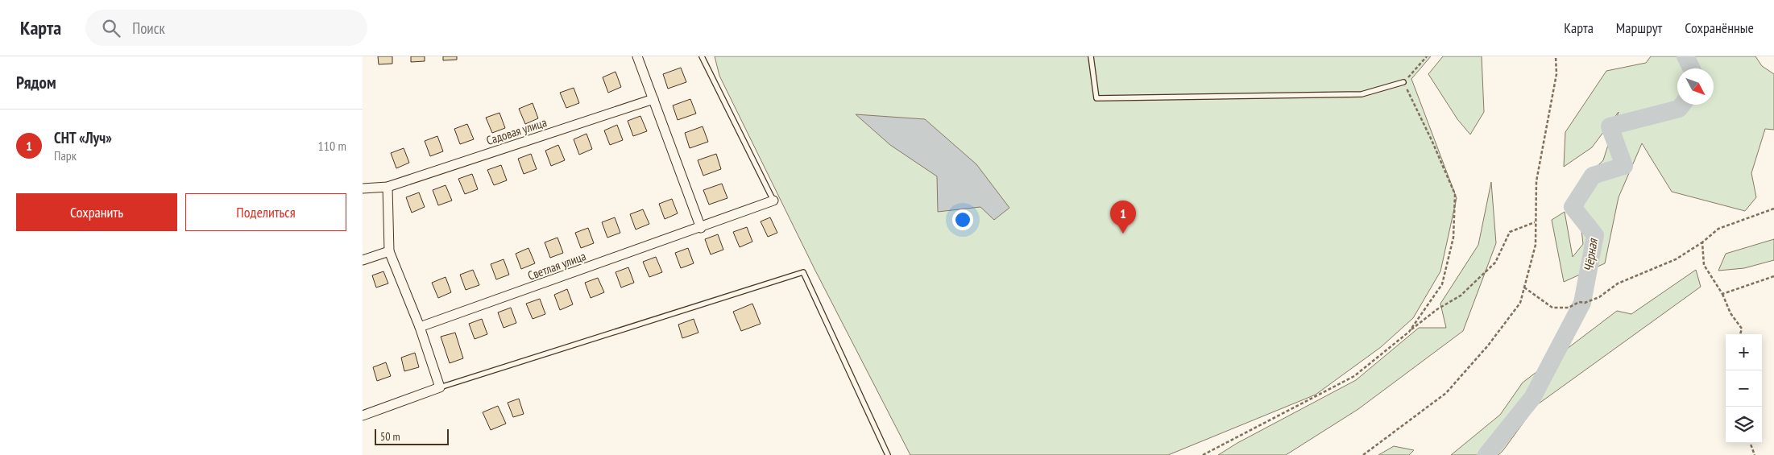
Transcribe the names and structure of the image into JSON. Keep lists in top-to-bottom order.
{
  "streets": {
    "street": ["Садовая улица", "Светлая улица"]
  },
  "water": ["Чёрная"],
  "scale_bar": "50 m",
  "north": "bottom right",
  "page": {
    "header": "Карта",
    "search": "Поиск",
    "nav": ["Карта", "Маршрут", "Сохранённые"],
    "heading": "Рядом",
    "list": [
      {
        "mark": "1",
        "name": "СНТ «Луч»",
        "note": "Парк",
        "value": "110 m"
      }
    ],
    "buttons": ["Сохранить", "Поделиться"],
    "pins": "1",
    "map_buttons": ["+", "−"],
    "scale": "50 m"
  }
}
